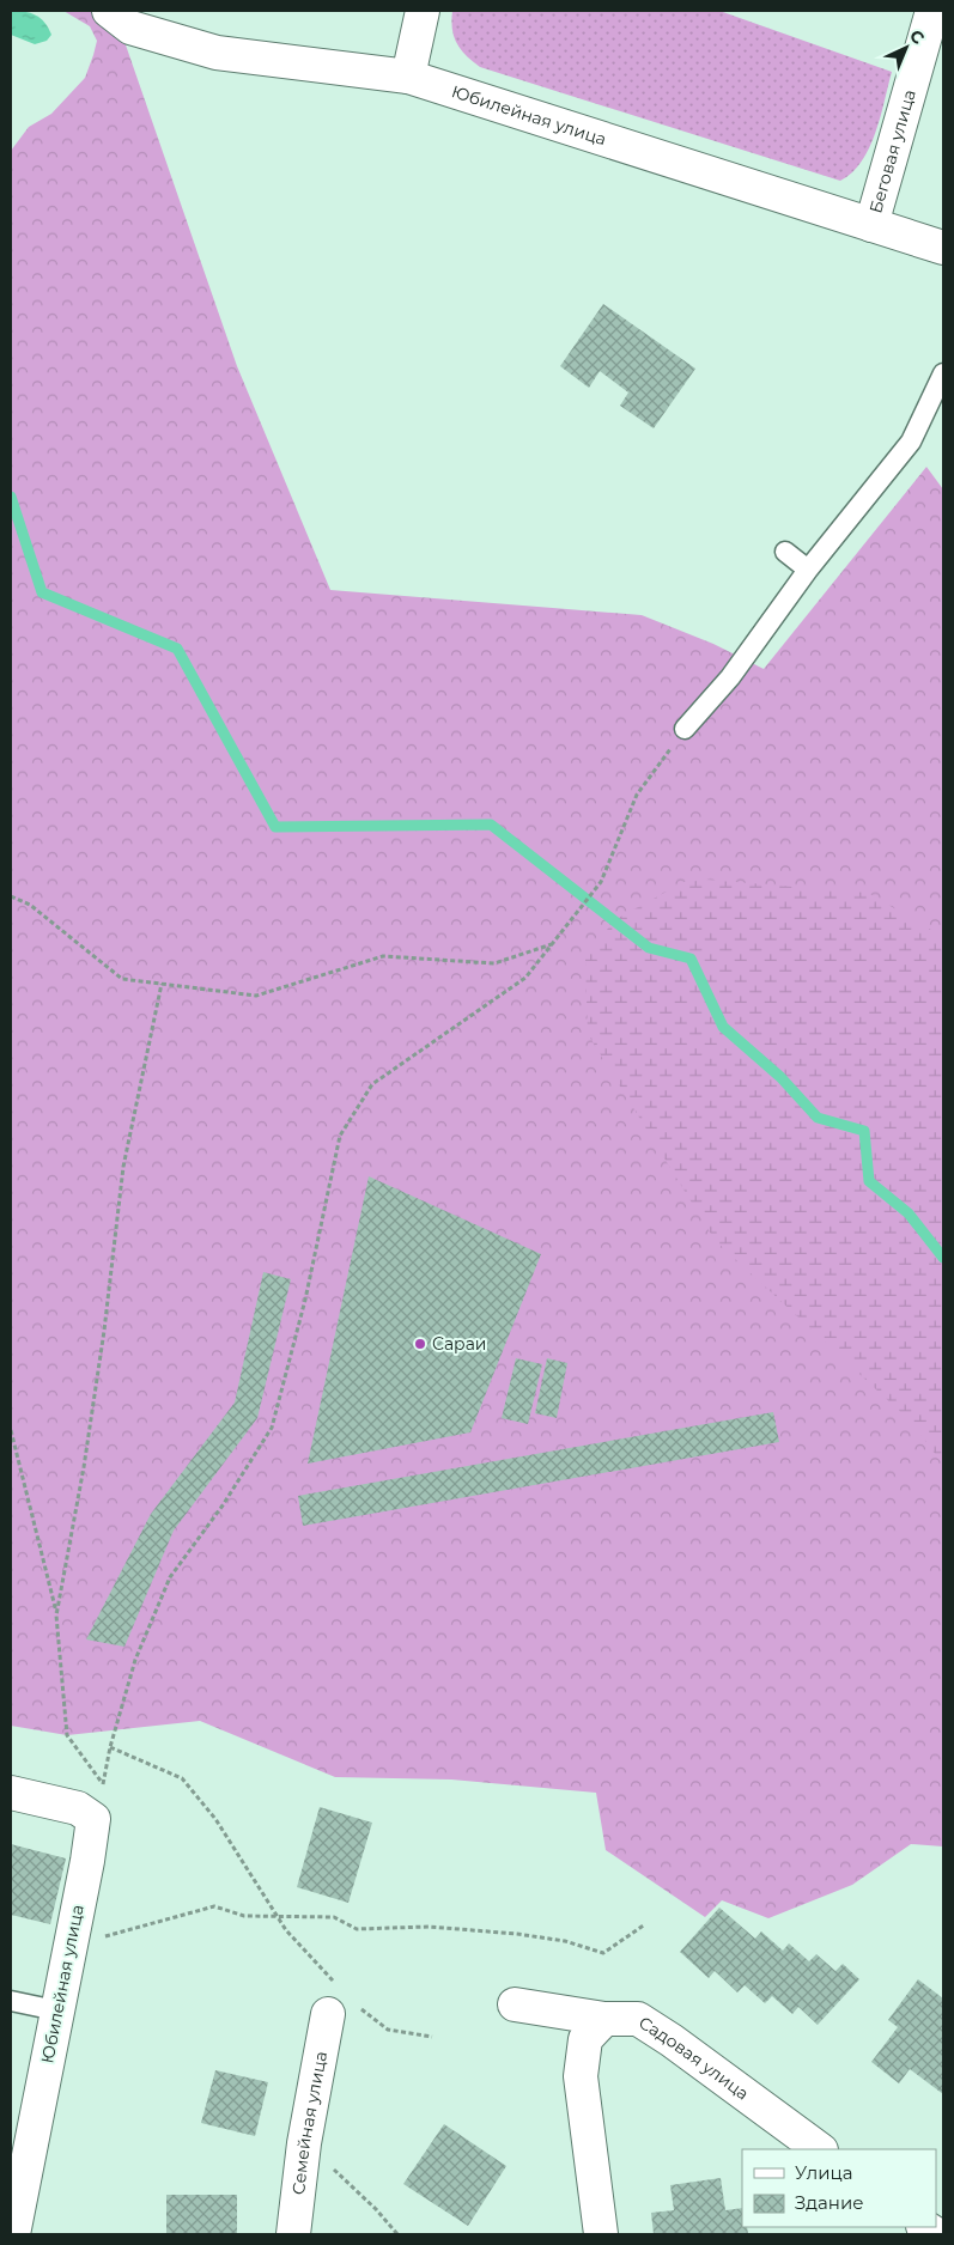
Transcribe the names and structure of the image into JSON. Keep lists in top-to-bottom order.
{
  "streets": {
    "street": [
      "Юбилейная улица",
      "Беговая улица",
      "Садовая улица",
      "Семейная улица"
    ]
  },
  "crossings": [
    ["Юбилейная улица", "Беговая улица"]
  ],
  "places": ["Сараи"],
  "legend": ["Улица", "Здание"],
  "north": "top right"
}
